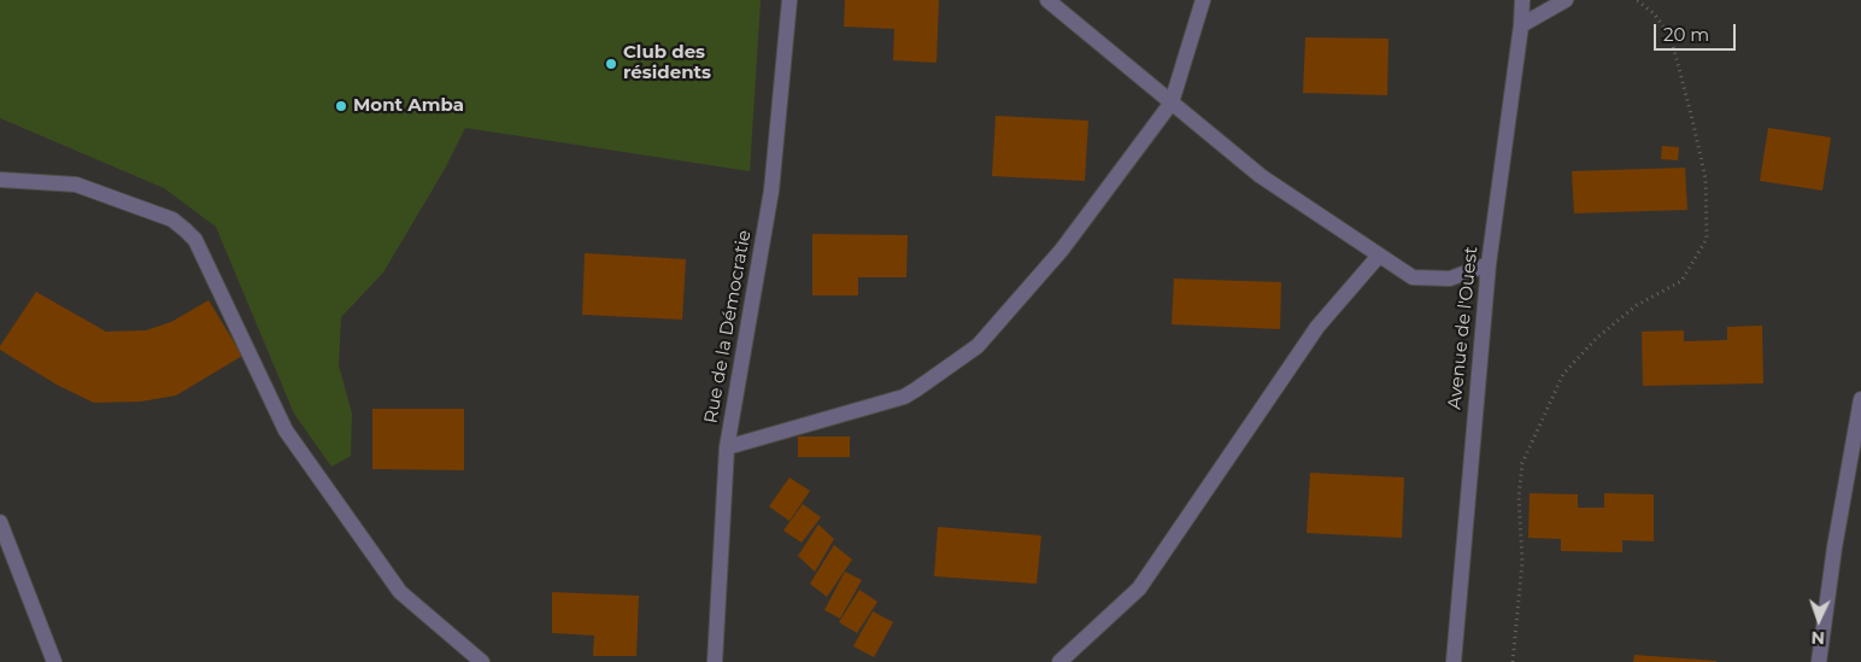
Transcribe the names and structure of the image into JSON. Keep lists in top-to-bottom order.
{
  "streets": {
    "street": ["Rue de la Démocratie", "Avenue de l'Ouest"]
  },
  "places": ["Club des résidents", "Mont Amba"],
  "scale_bar": "20 m",
  "north": "bottom"
}
